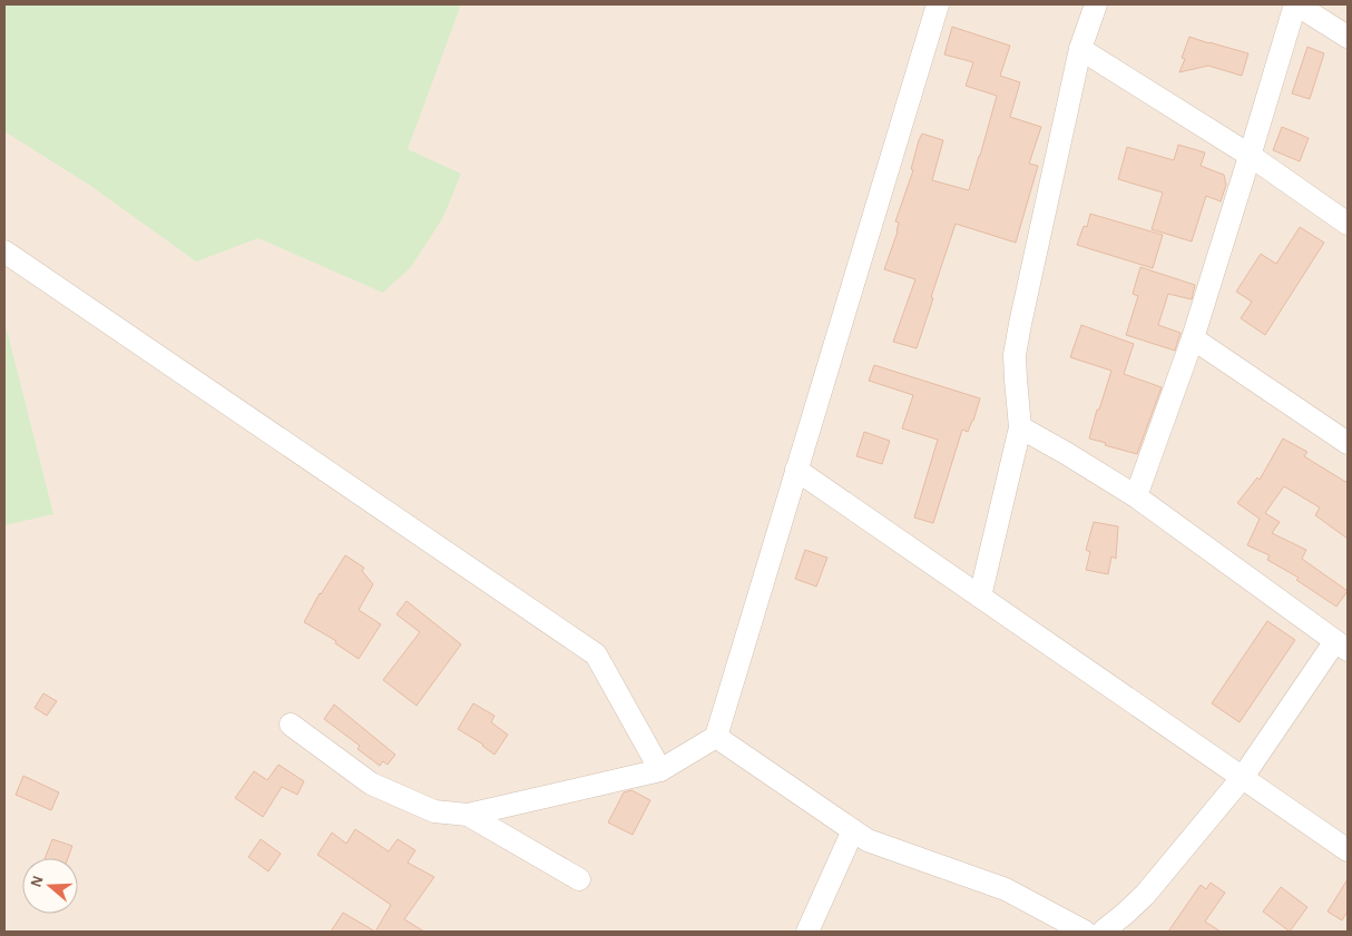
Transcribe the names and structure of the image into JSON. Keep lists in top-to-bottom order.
{
  "north": "left"
}
